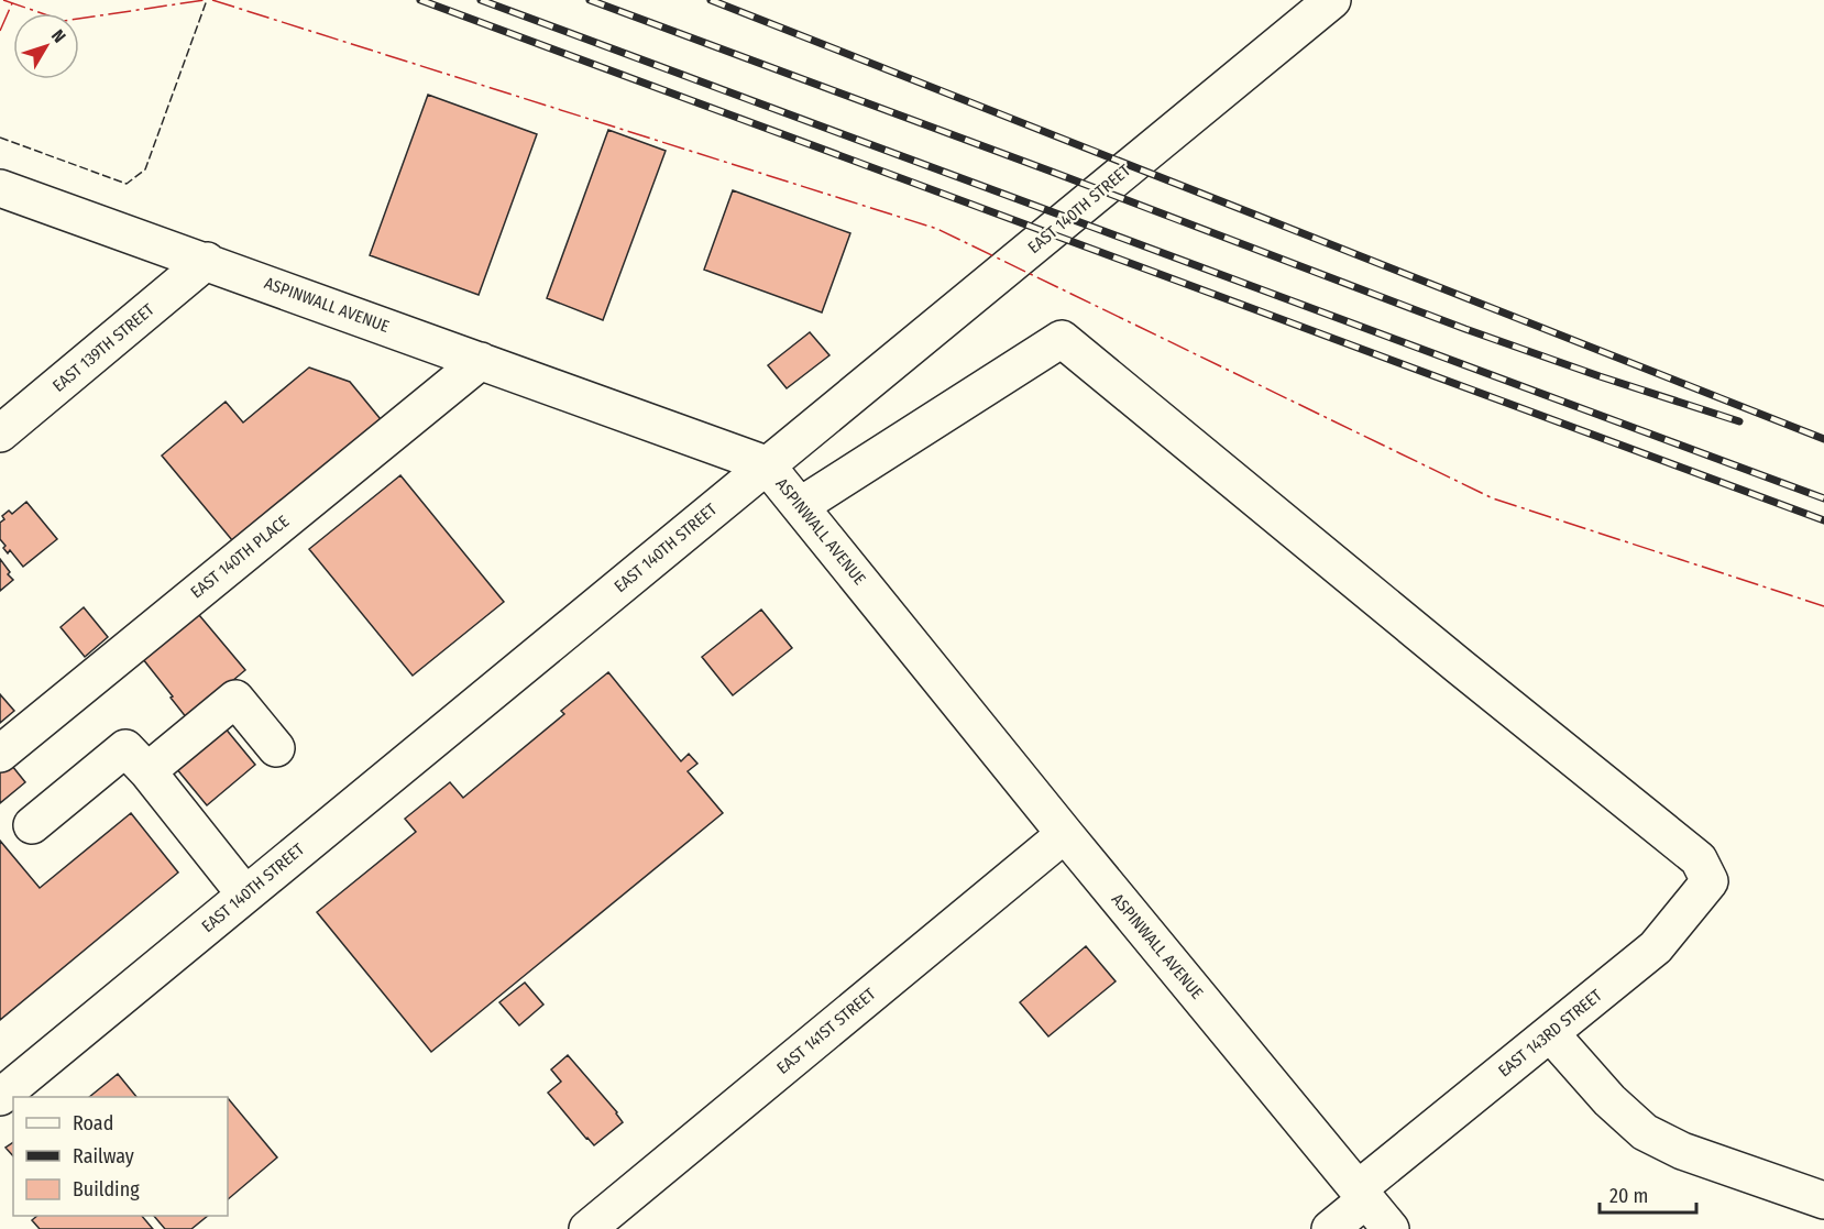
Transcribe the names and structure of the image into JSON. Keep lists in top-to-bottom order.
{
  "streets": {
    "street": [
      "EAST 140TH STREET",
      "ASPINWALL AVENUE",
      "EAST 139TH STREET",
      "EAST 140TH PLACE",
      "EAST 141ST STREET",
      "EAST 143RD STREET"
    ]
  },
  "crossings": [
    ["EAST 140TH STREET", "ASPINWALL AVENUE"],
    ["ASPINWALL AVENUE", "EAST 139TH STREET"],
    ["ASPINWALL AVENUE", "EAST 140TH PLACE"],
    ["ASPINWALL AVENUE", "EAST 141ST STREET"],
    ["ASPINWALL AVENUE", "EAST 143RD STREET"]
  ],
  "legend": ["Road", "Railway", "Building"],
  "scale_bar": "20 m",
  "north": "top right"
}
